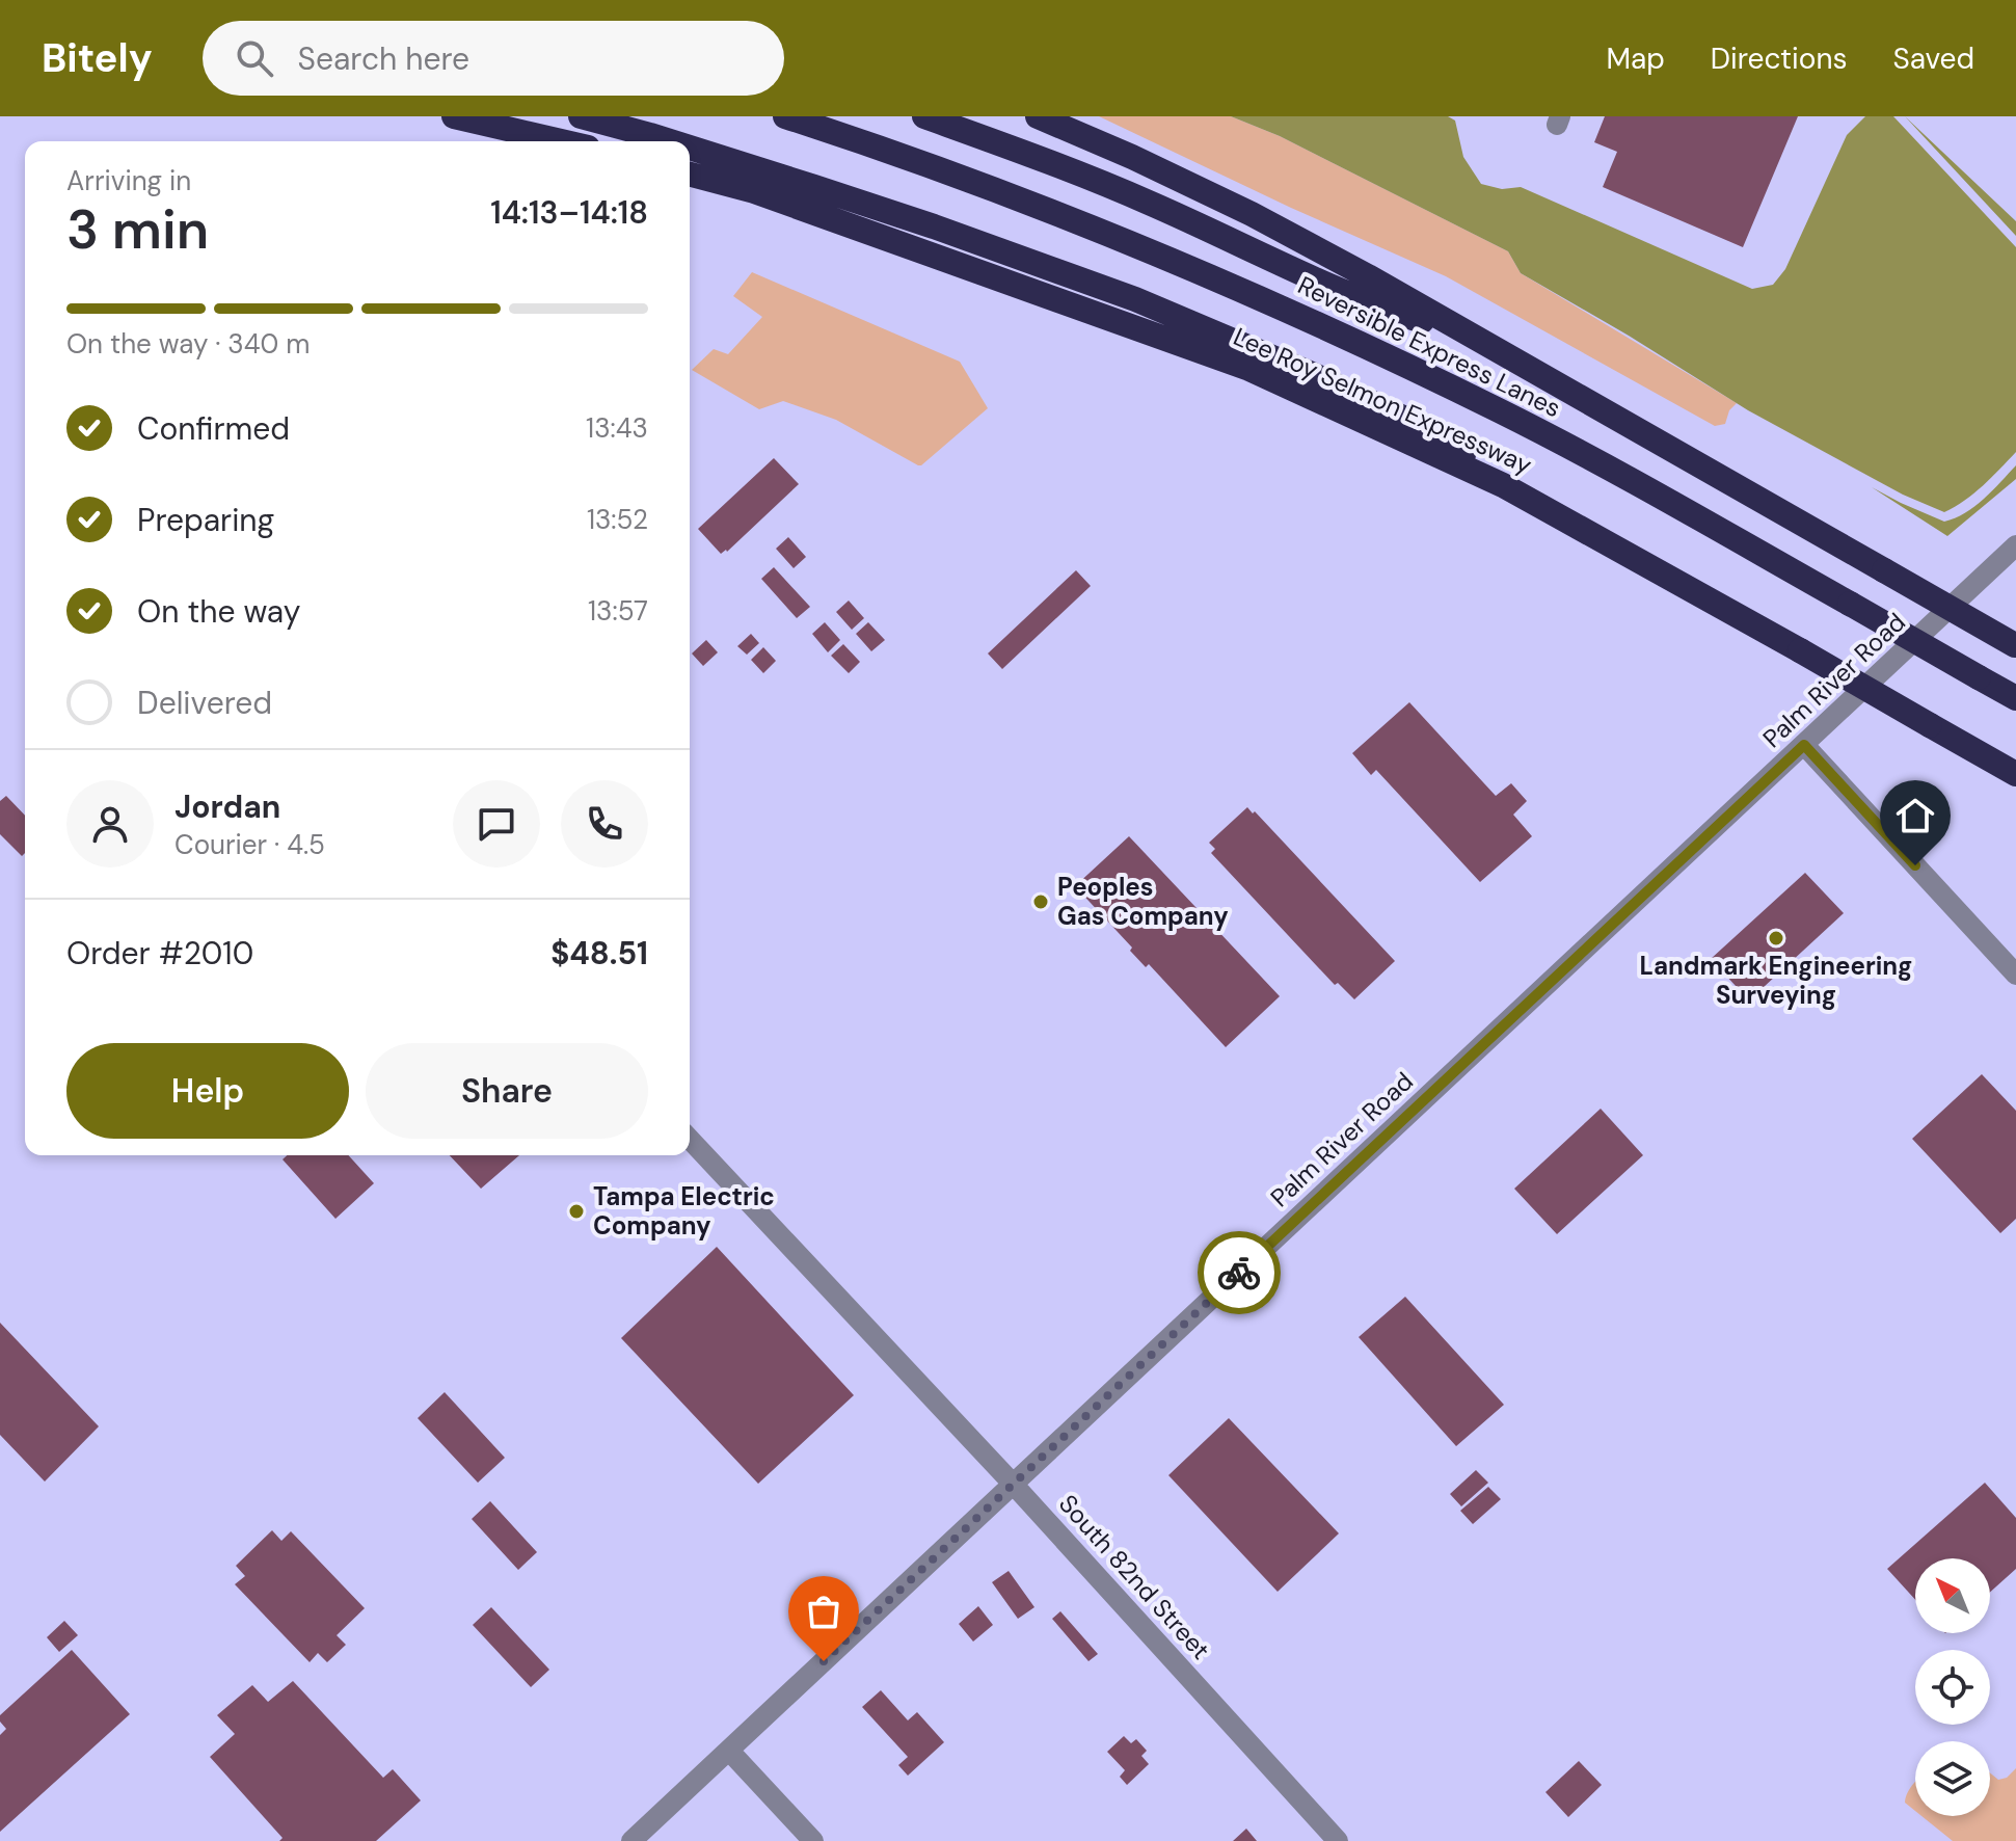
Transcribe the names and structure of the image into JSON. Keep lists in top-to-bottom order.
{
  "streets": {
    "highway": ["Reversible Express Lanes", "Lee Roy Selmon Expressway"],
    "street": ["Palm River Road", "South 82nd Street"]
  },
  "crossings": [
    ["Palm River Road", "South 82nd Street"]
  ],
  "places": ["Peoples Gas Company", "Landmark Engineering Surveying", "Tampa Electric Company"],
  "north": "top left",
  "page": {
    "header": "Bitely",
    "search": "Search here",
    "nav": ["Map", "Directions", "Saved"],
    "heading": ["3 min", "Arriving in", "14:13–14:18"],
    "panel": [
      "Jordan",
      "Courier · 4.5",
      "Order #2010",
      "$48.51"
    ],
    "bar": "On the way · 340 m",
    "list": [
      ["Confirmed", "13:43"],
      ["Preparing", "13:52"],
      ["On the way", "13:57"],
      "Delivered"
    ],
    "buttons": ["Help", "Share"]
  }
}
